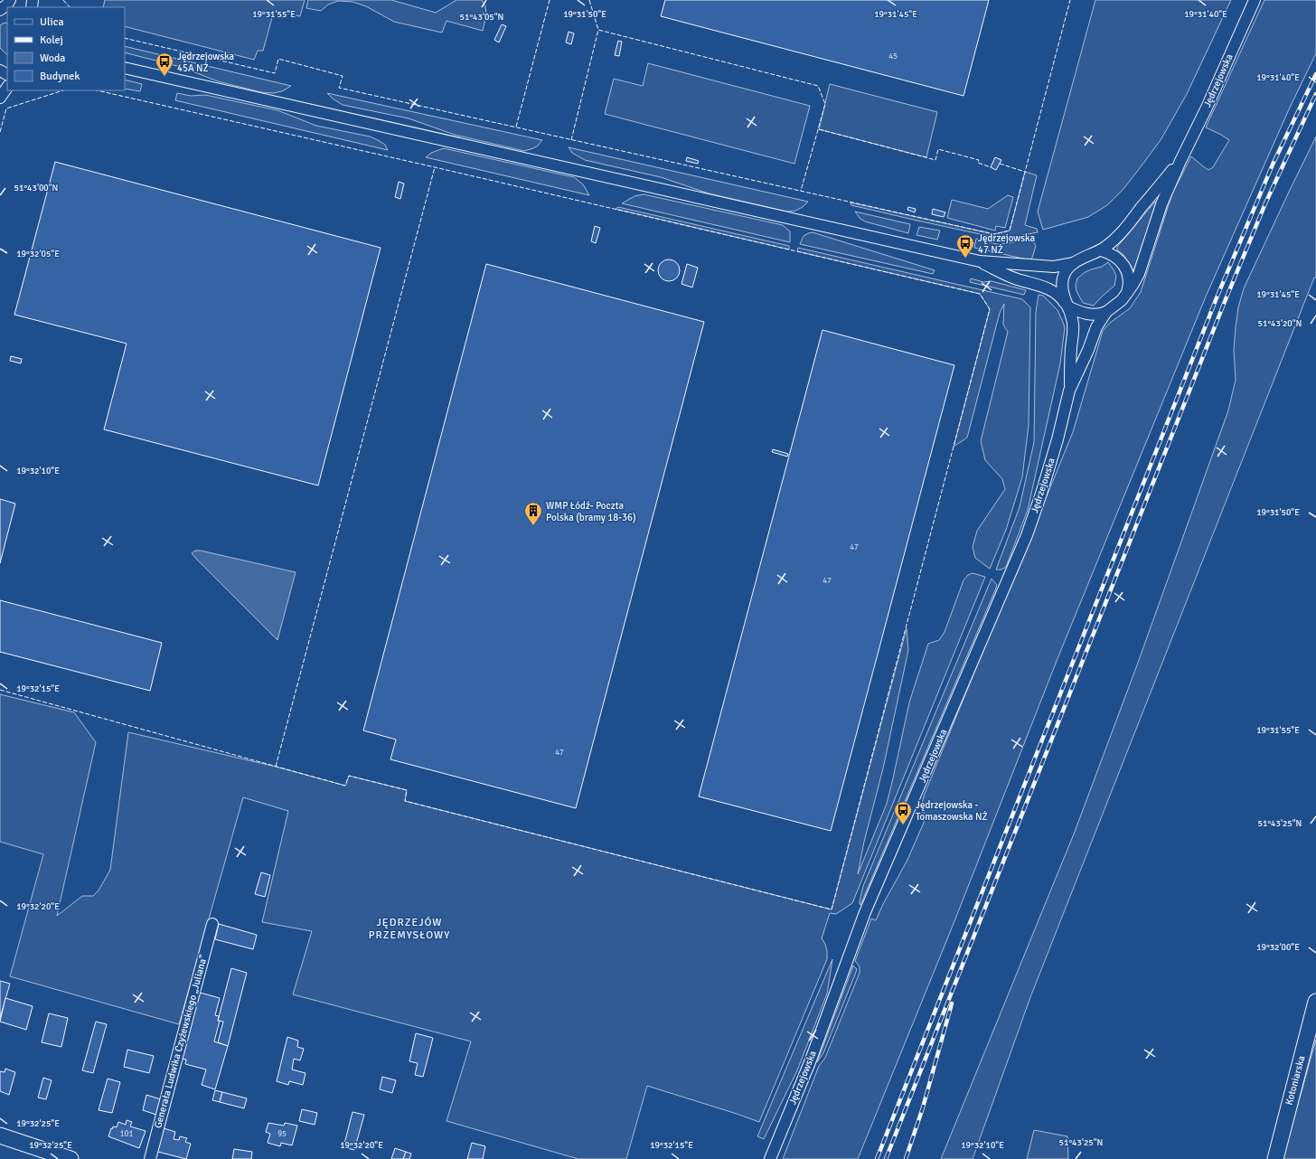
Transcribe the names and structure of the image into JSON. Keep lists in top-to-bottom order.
{
  "streets": {
    "street": ["Jędrzejowska", "Generała Ludwika Czyżewskiego „Juliana”", "Kotoniarska"]
  },
  "districts": ["JĘDRZEJÓW PRZEMYSŁOWY"],
  "places": {
    "bus stop": ["Jędrzejowska 45A NŻ", "Jędrzejowska 47 NŻ", "Jędrzejowska - Tomaszowska NŻ"],
    "building": ["WMP Łódź- Poczta Polska (bramy 18-36)"]
  },
  "house_numbers": [
    "45",
    "47",
    "47",
    "47",
    "101",
    "95"
  ],
  "legend": [
    "Ulica",
    "Kolej",
    "Woda",
    "Budynek"
  ],
  "coordinates": [
    "19°31'40\"E",
    "19°31'55\"E",
    "19°31'50\"E",
    "19°31'45\"E",
    "51°43'05\"N",
    "51°43'00\"N",
    "19°32'05\"E",
    "51°43'20\"N",
    "19°32'10\"E",
    "19°32'15\"E",
    "51°43'25\"N",
    "19°32'20\"E",
    "19°32'00\"E",
    "19°32'25\"E"
  ]
}
